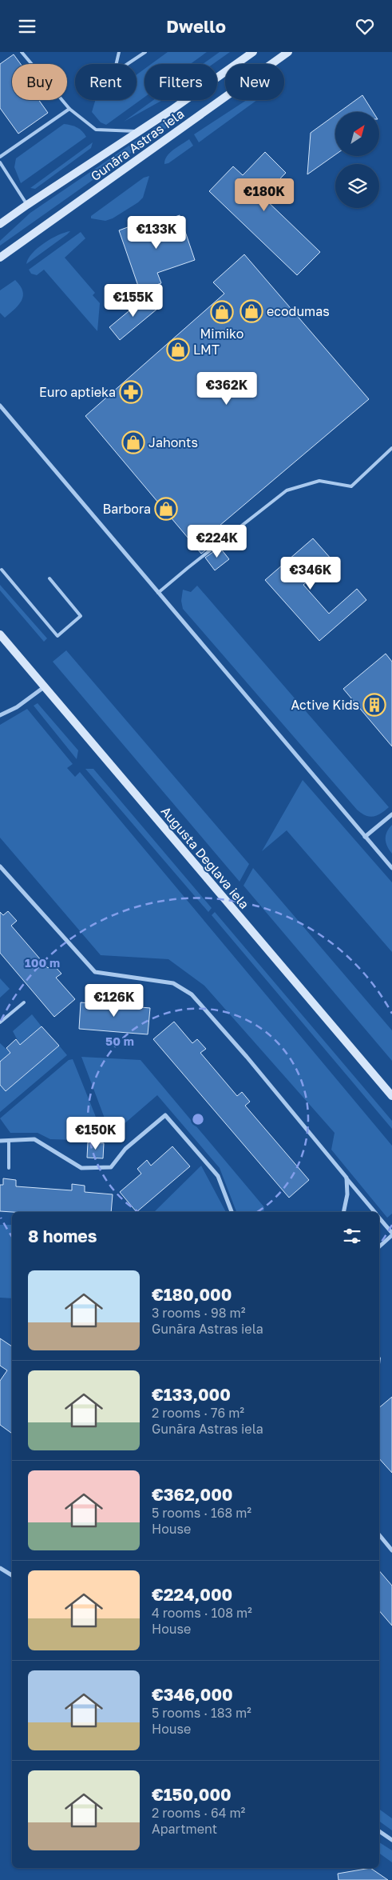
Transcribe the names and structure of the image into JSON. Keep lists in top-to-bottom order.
{
  "streets": {
    "main road": ["Gunāra Astras iela", "Augusta Deglava iela"]
  },
  "places": {
    "shop": [
      "ecodumas",
      "Mimiko",
      "LMT",
      "Jahonts",
      "Barbora"
    ],
    "pharmacy": ["Euro aptieka"],
    "building": ["Active Kids"]
  },
  "north": "top right",
  "page": {
    "header": "Dwello",
    "chip": [
      "Buy",
      "Rent",
      "Filters",
      "New"
    ],
    "price": [
      "€180K",
      "€133K",
      "€155K",
      "€362K",
      "€224K",
      "€346K",
      "€126K",
      "€150K"
    ],
    "heading": "8 homes",
    "list": [
      {
        "name": "€180,000",
        "note": "3 rooms · 98 m² · Gunāra Astras iela"
      },
      {
        "name": "€133,000",
        "note": "2 rooms · 76 m² · Gunāra Astras iela"
      },
      {
        "name": "€362,000",
        "note": "5 rooms · 168 m² · House"
      },
      {
        "name": "€224,000",
        "note": "4 rooms · 108 m² · House"
      },
      {
        "name": "€346,000",
        "note": "5 rooms · 183 m² · House"
      },
      {
        "name": "€150,000",
        "note": "2 rooms · 64 m² · Apartment"
      }
    ]
  },
  "rings": ["100 m", "50 m"]
}
